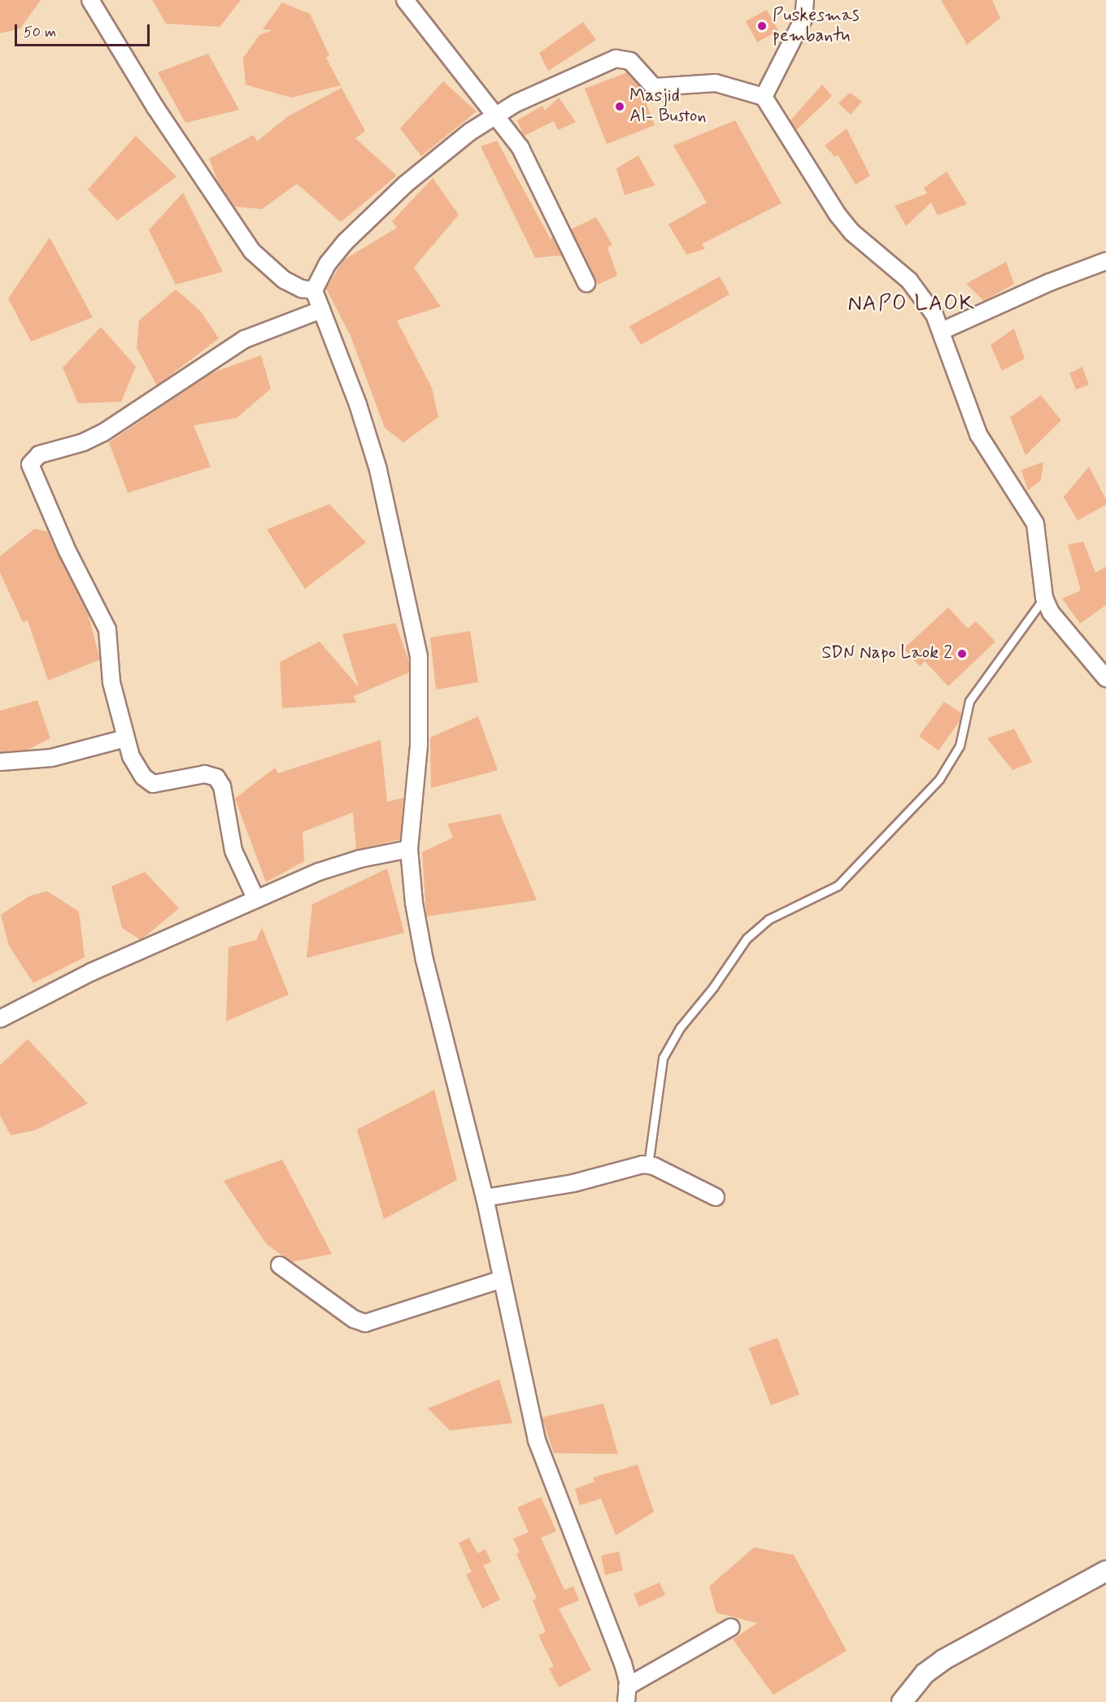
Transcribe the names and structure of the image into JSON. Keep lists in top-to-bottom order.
{
  "districts": ["NAPO LAOK"],
  "places": ["Puskesmas pembantu", "Masjid Al- Buston", "SDN Napo Laok 2"],
  "scale_bar": "50 m"
}
